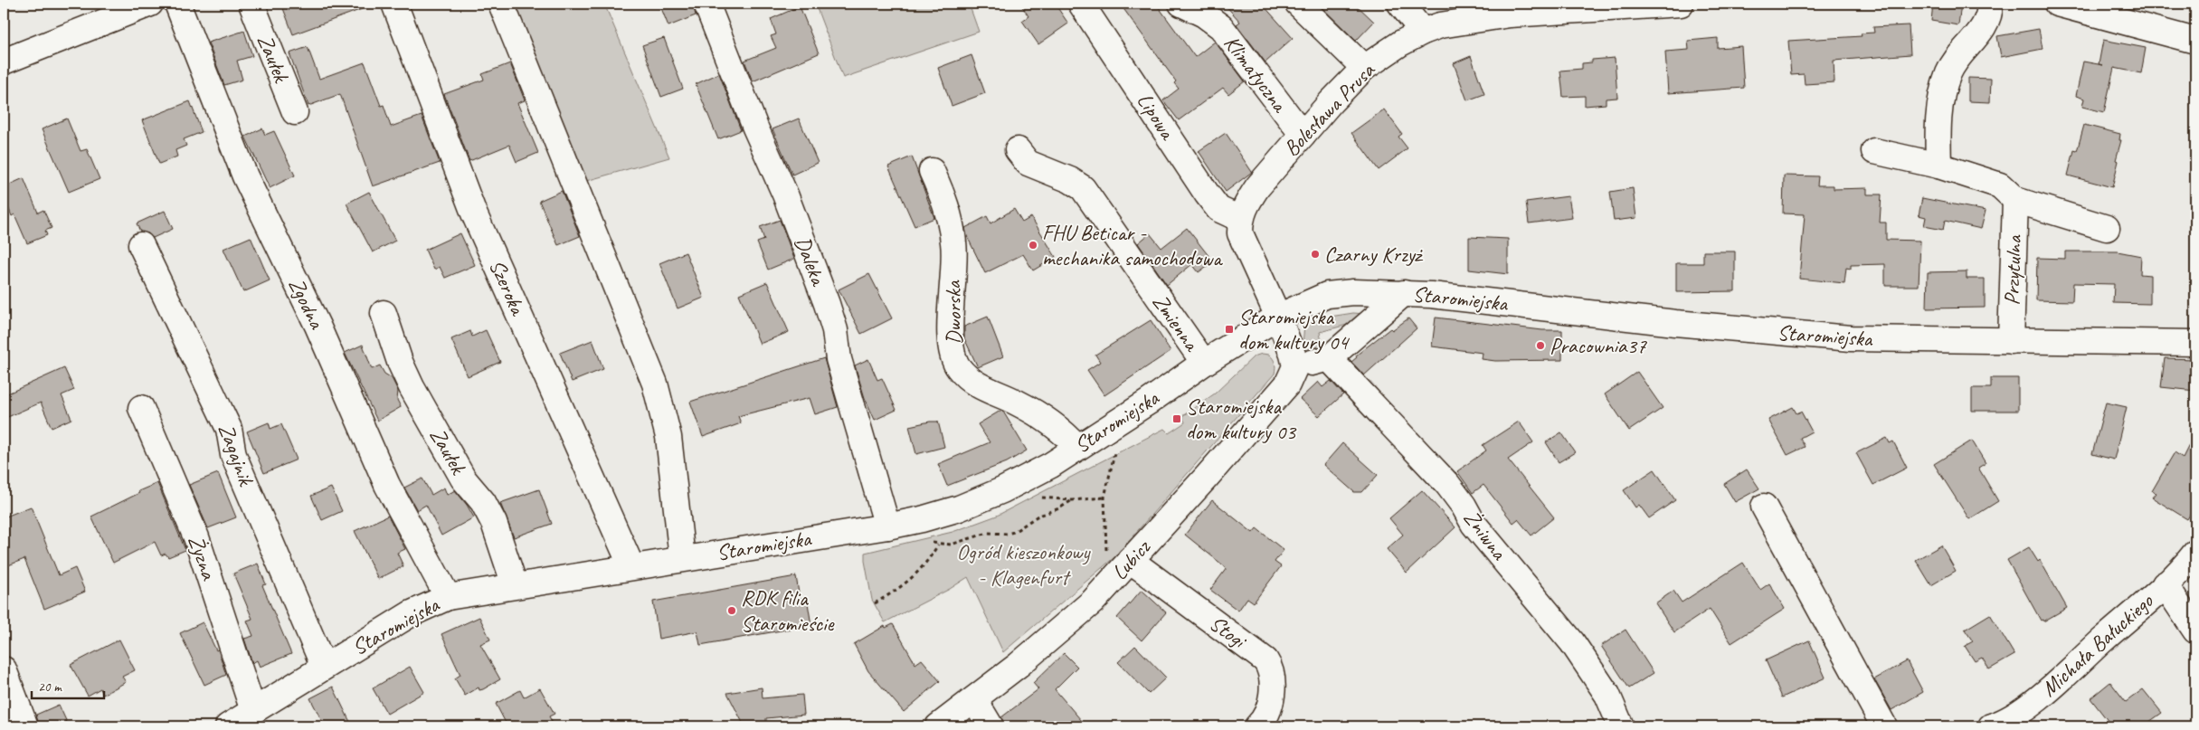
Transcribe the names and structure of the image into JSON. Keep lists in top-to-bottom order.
{
  "streets": {
    "street": [
      "Zaułek",
      "Klimatyczna",
      "Bolesława Prusa",
      "Lipowa",
      "Daleka",
      "Przytulna",
      "Szeroka",
      "Staromiejska",
      "Zgodna",
      "Dworska",
      "Zmienna",
      "Zagajnik",
      "Żniwna",
      "Żyzna",
      "Lubicz",
      "Stogi",
      "Michała Bałuckiego"
    ]
  },
  "crossings": [
    ["Zaułek", "Staromiejska"],
    ["Klimatyczna", "Bolesława Prusa"],
    ["Bolesława Prusa", "Lipowa"],
    ["Daleka", "Staromiejska"],
    ["Przytulna", "Staromiejska"],
    ["Szeroka", "Staromiejska"],
    ["Staromiejska", "Zgodna"],
    ["Staromiejska", "Dworska"],
    ["Staromiejska", "Zmienna"],
    ["Staromiejska", "Zagajnik"],
    ["Staromiejska", "Żyzna"],
    ["Lubicz", "Stogi"]
  ],
  "parks": ["Ogród kieszonkowy - Klagenfurt"],
  "places": {
    "other": [
      "FHU Beticar - mechanika samochodowa",
      "Czarny Krzyż",
      "Pracownia37",
      "RDK filia Staromieście"
    ],
    "transit": ["Staromiejska dom kultury 04", "Staromiejska dom kultury 03"]
  },
  "scale_bar": "20 m"
}
